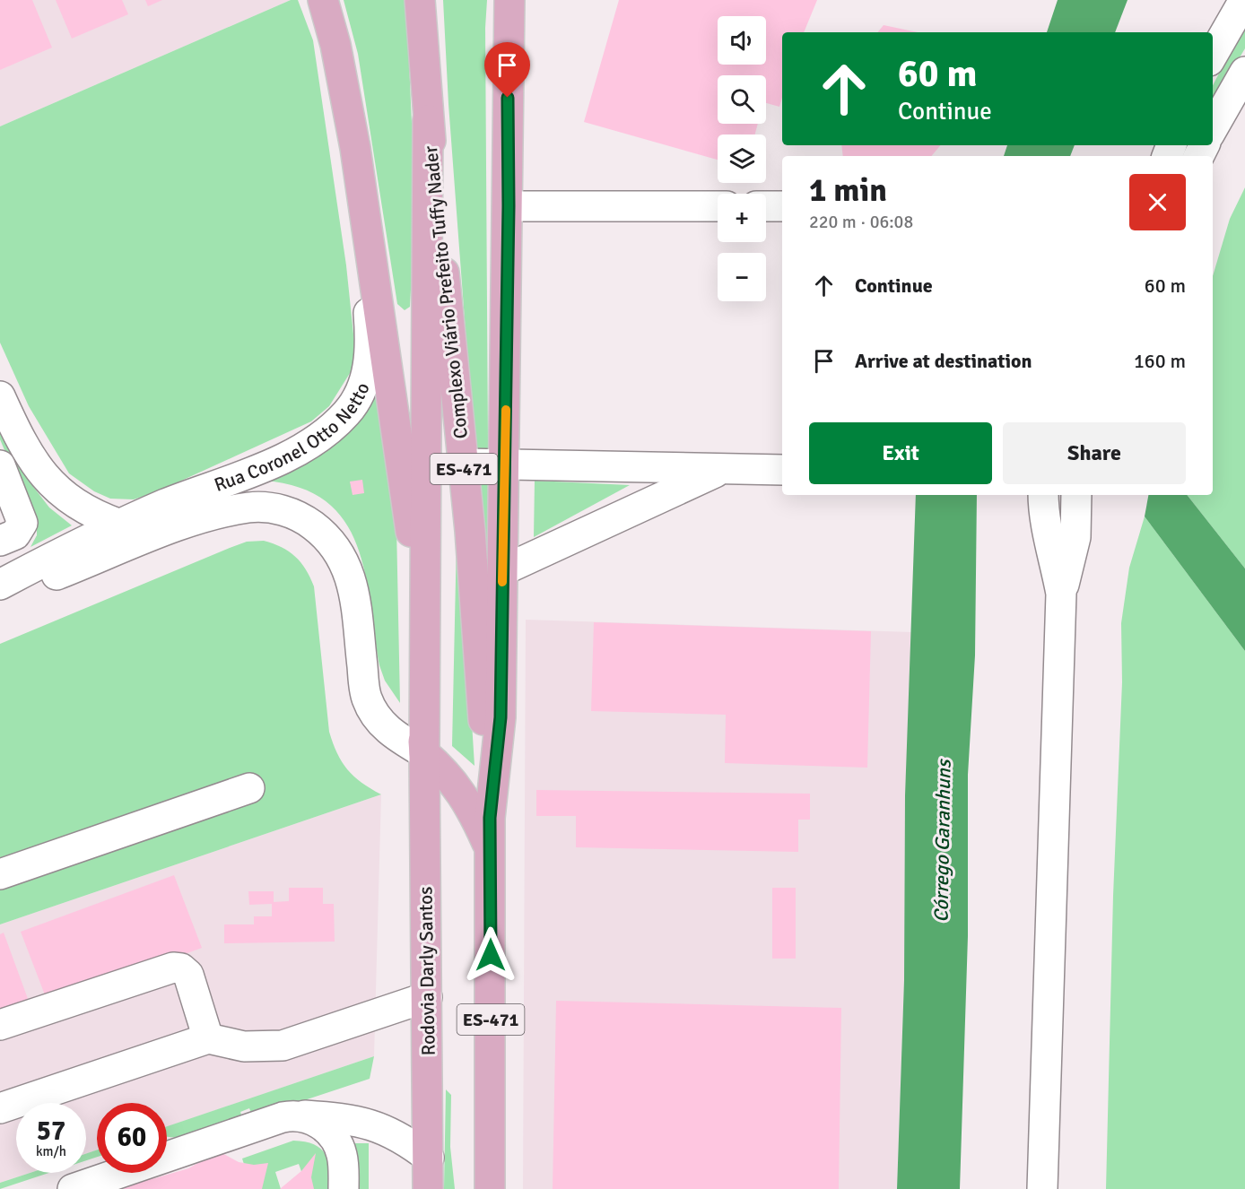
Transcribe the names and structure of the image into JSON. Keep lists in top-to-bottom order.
{
  "streets": {
    "main road": ["Complexo Viário Prefeito Tuffy Nader", "ES-471", "Rodovia Darly Santos"],
    "street": ["Rua Coronel Otto Netto"]
  },
  "crossings": [
    ["Complexo Viário Prefeito Tuffy Nader", "Rua Coronel Otto Netto"],
    ["Complexo Viário Prefeito Tuffy Nader", "ES-471"],
    ["Complexo Viário Prefeito Tuffy Nader", "Rodovia Darly Santos"],
    ["Rua Coronel Otto Netto", "Rodovia Darly Santos"]
  ],
  "water": ["Córrego Garanhuns"],
  "page": {
    "map_buttons": ["+", "−"],
    "turn": ["60 m", "Continue"],
    "heading": ["1 min", "220 m · 06:08"],
    "list": [
      {
        "name": "Continue",
        "value": "60 m"
      },
      {
        "name": "Arrive at destination",
        "value": "160 m"
      }
    ],
    "buttons": ["Exit", "Share"],
    "speed": "57 km/h",
    "limit": "60"
  }
}
